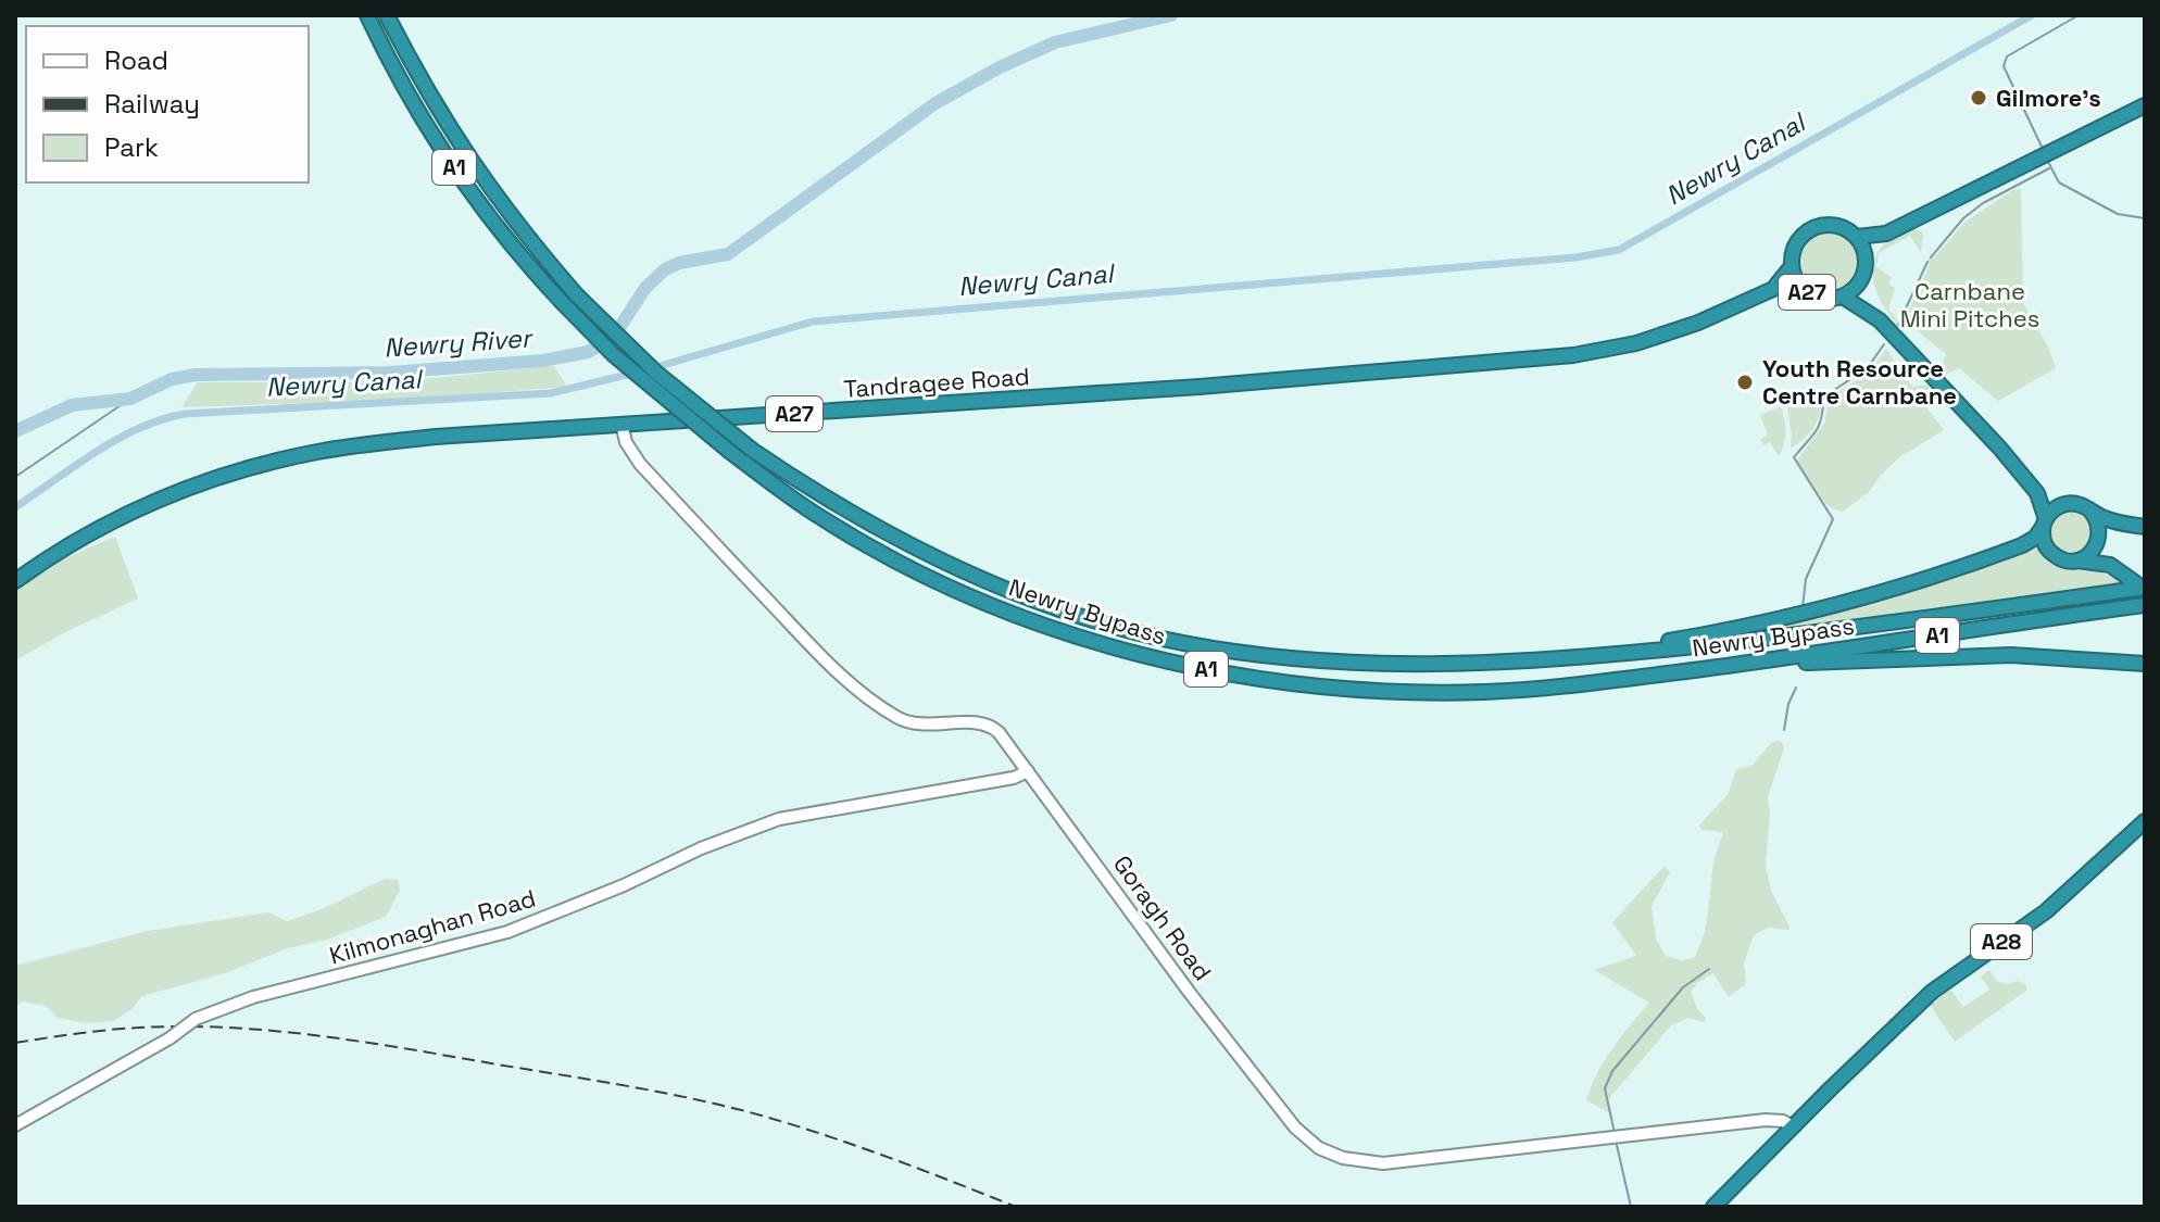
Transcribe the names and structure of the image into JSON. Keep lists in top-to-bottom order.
{
  "streets": {
    "highway": [
      "A1",
      "A27",
      "Tandragee Road",
      "Newry Bypass",
      "A28"
    ],
    "street": ["Goragh Road", "Kilmonaghan Road"]
  },
  "crossings": [
    ["A27", "Tandragee Road"],
    ["A27", "Newry Bypass"],
    ["Tandragee Road", "Goragh Road"],
    ["Goragh Road", "Kilmonaghan Road"],
    ["Goragh Road", "A28"]
  ],
  "water": ["Newry Canal", "Newry River"],
  "parks": ["Carnbane Mini Pitches"],
  "places": ["Gilmore's", "Youth Resource Centre Carnbane"],
  "legend": ["Road", "Railway", "Park"]
}
